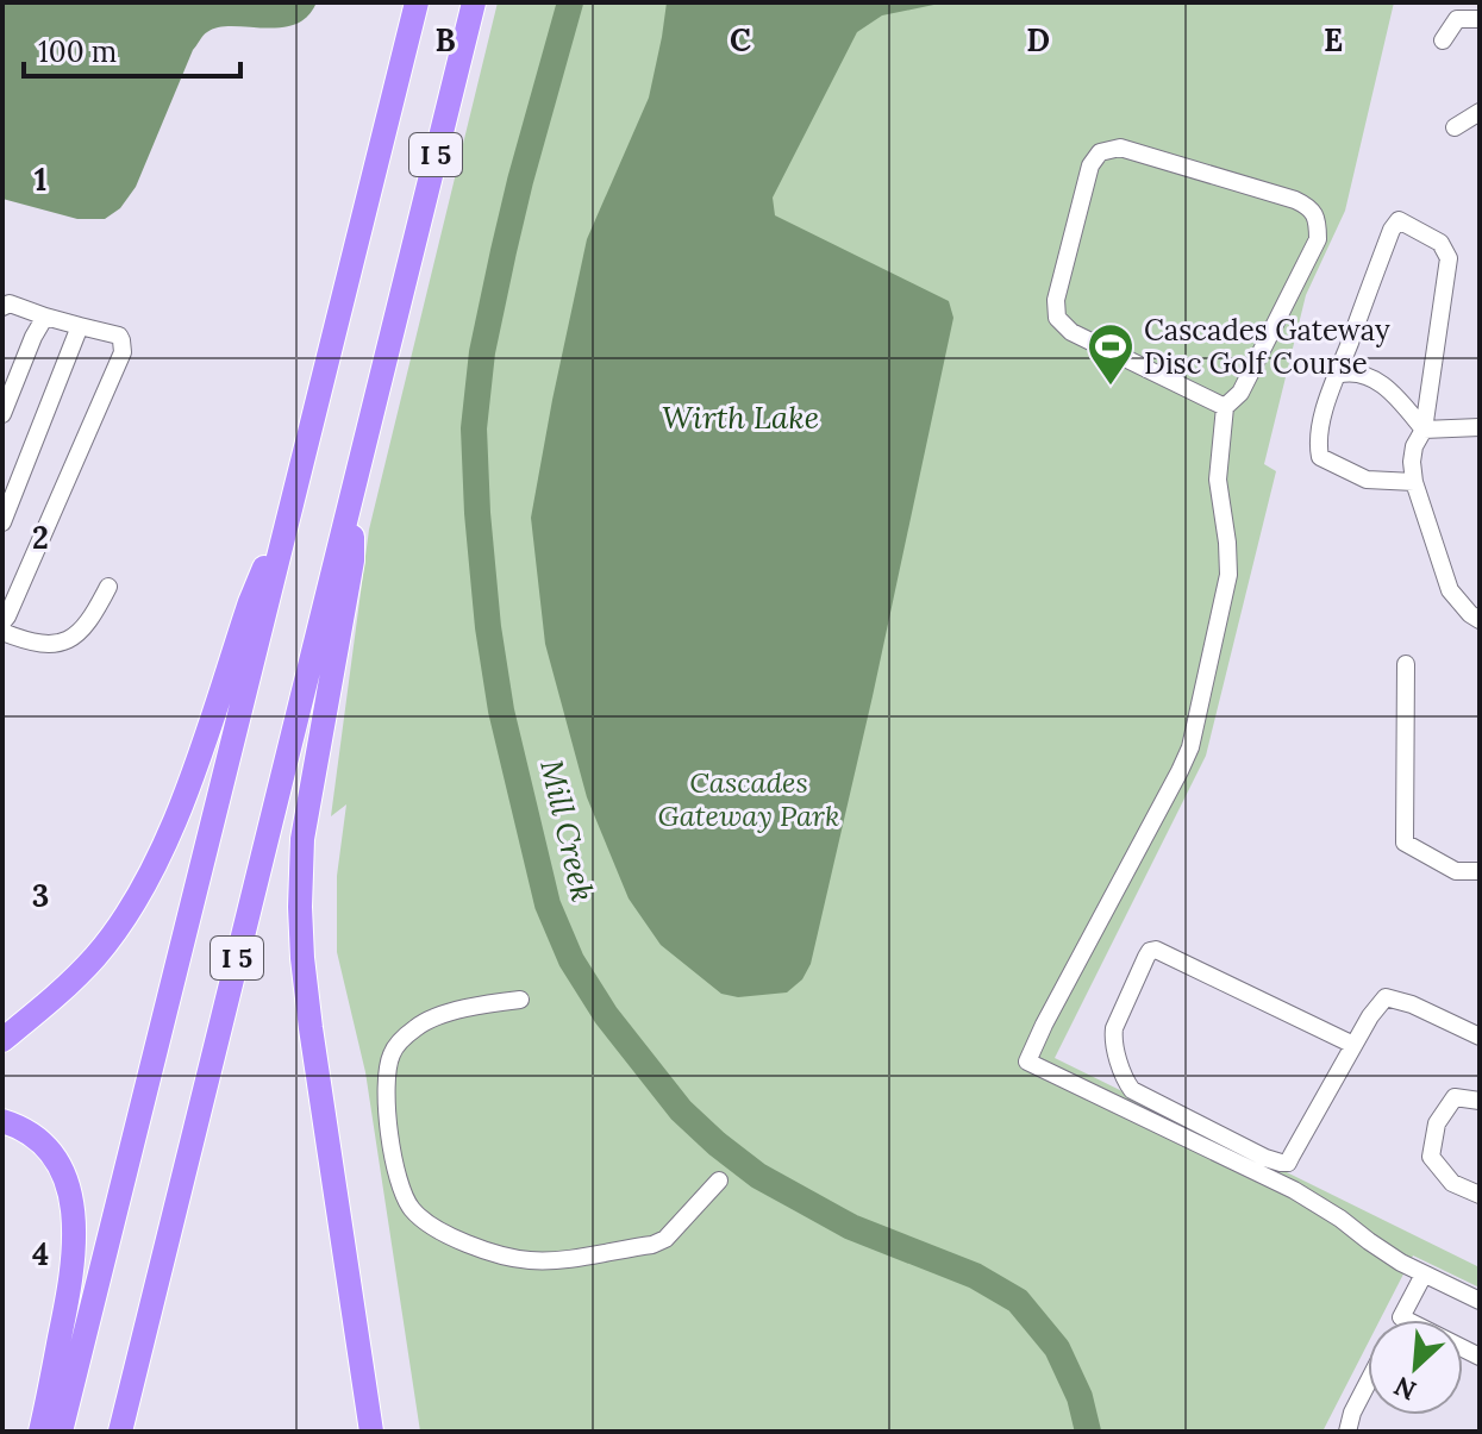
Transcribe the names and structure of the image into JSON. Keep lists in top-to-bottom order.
{
  "streets": {
    "highway": ["I 5"]
  },
  "water": ["Wirth Lake", "Mill Creek"],
  "parks": ["Cascades Gateway Park"],
  "places": {
    "sports": ["Cascades Gateway Disc Golf Course"]
  },
  "scale_bar": "100 m",
  "north": "bottom left",
  "grid": {
    "columns": [
      "B",
      "C",
      "D",
      "E"
    ],
    "rows": [
      "1",
      "2",
      "3",
      "4"
    ]
  }
}
